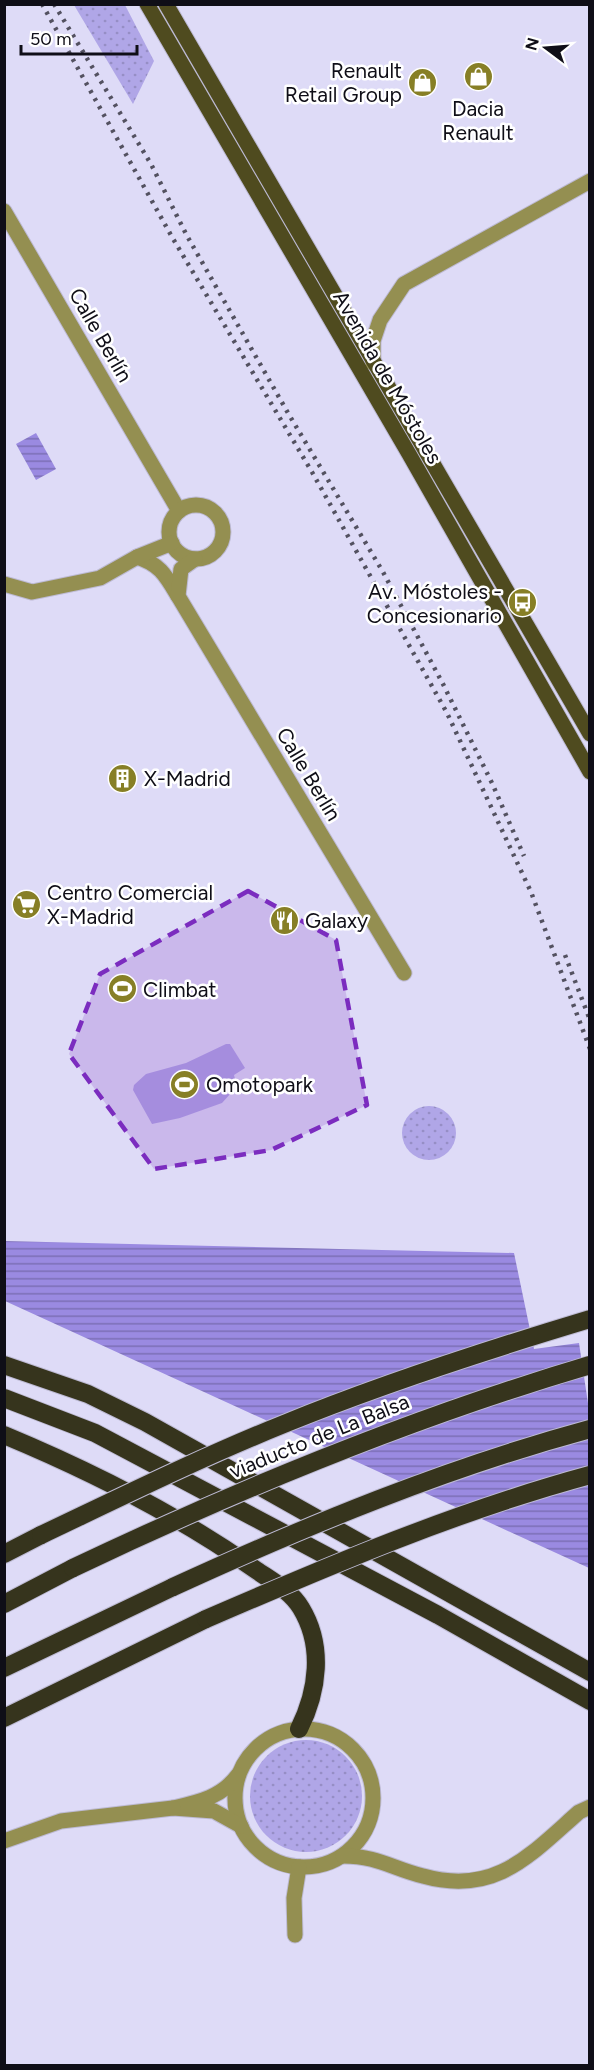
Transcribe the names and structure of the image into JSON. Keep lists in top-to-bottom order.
{
  "streets": {
    "highway": ["viaducto de La Balsa"],
    "main road": ["Avenida de Móstoles"],
    "street": ["Calle Berlín"]
  },
  "places": {
    "shop": ["Dacia Renault", "Renault Retail Group"],
    "bus stop": ["Av. Móstoles - Concesionario"],
    "building": ["X-Madrid"],
    "supermarket": ["Centro Comercial X-Madrid"],
    "restaurant": ["Galaxy"],
    "sports": ["Climbat", "Omotopark"]
  },
  "scale_bar": "50 m",
  "north": "left"
}
